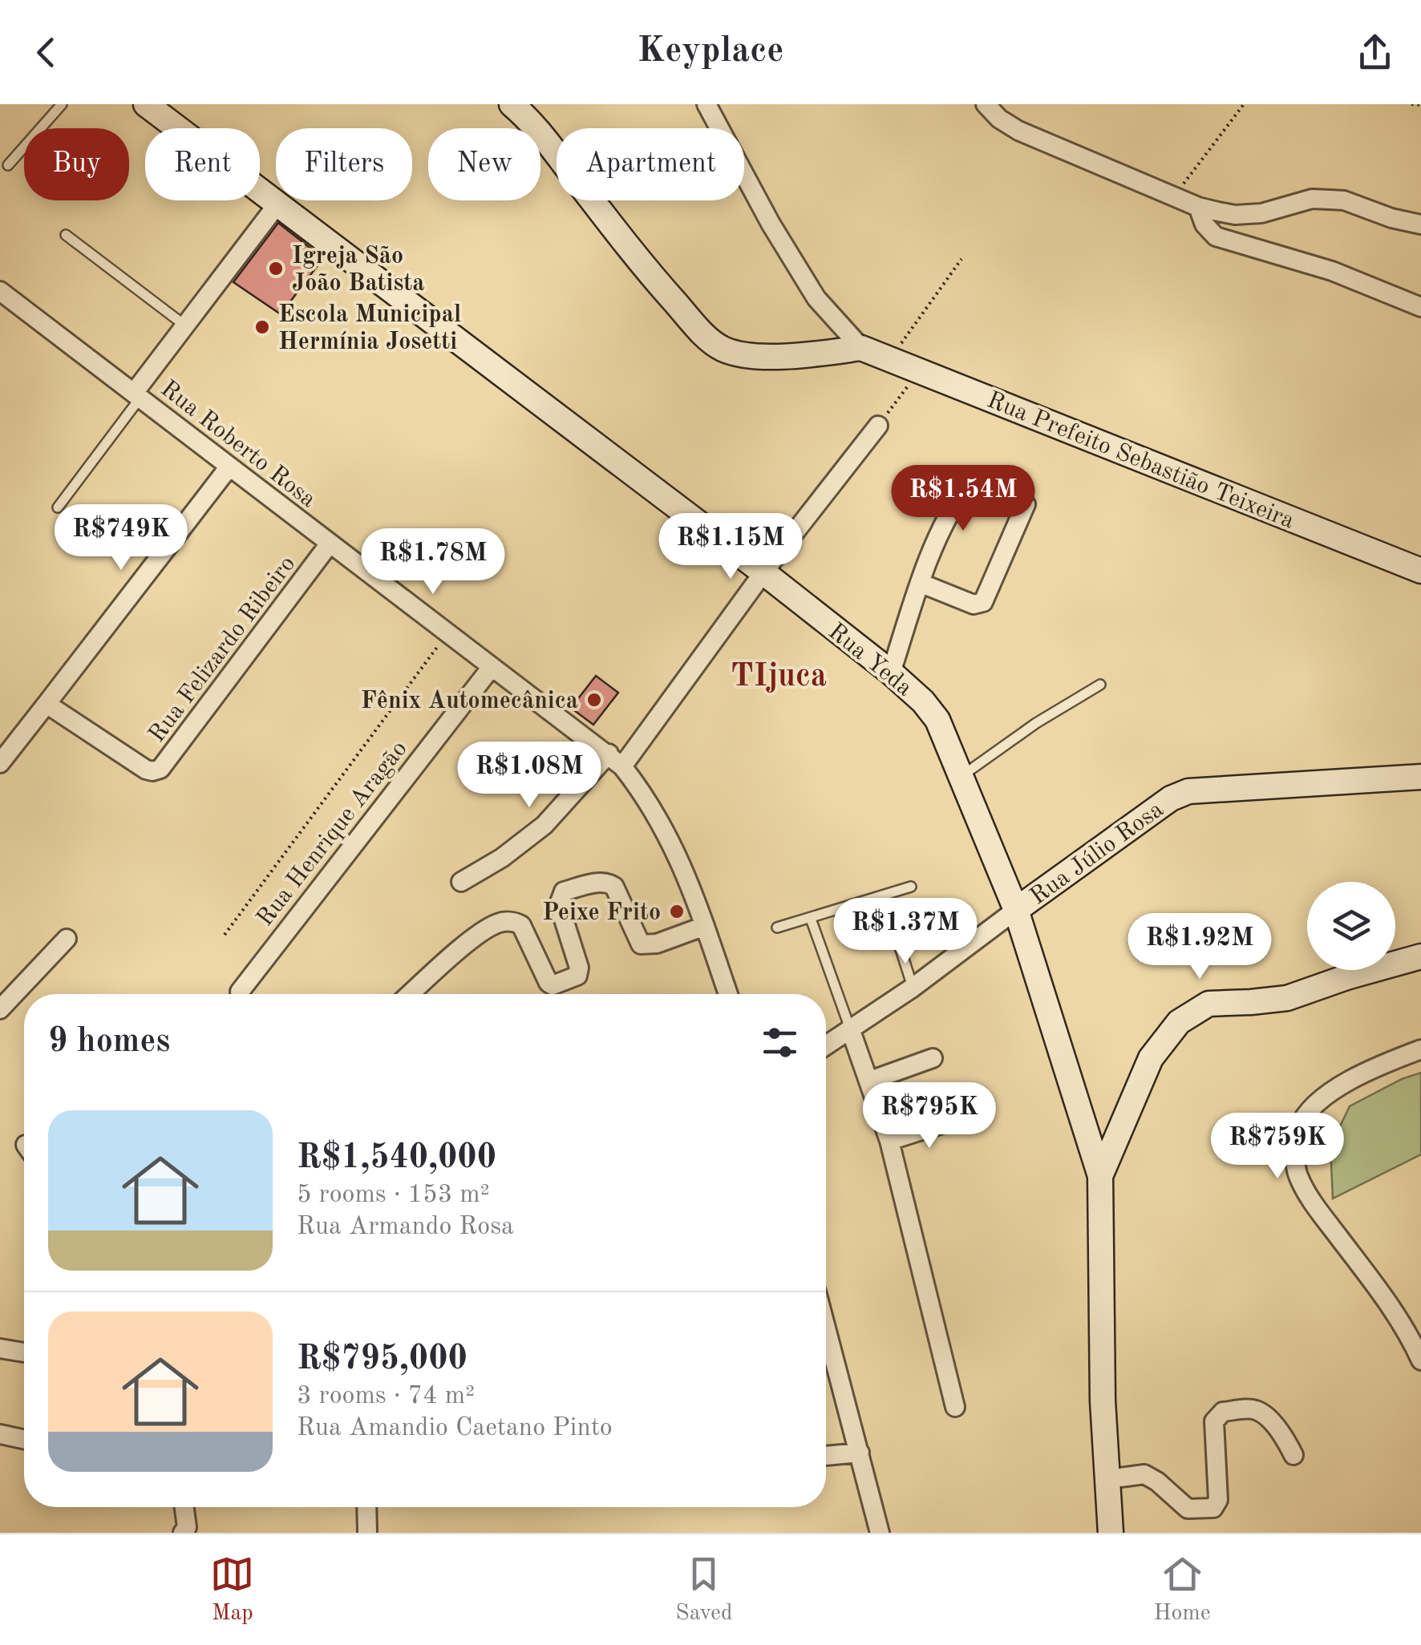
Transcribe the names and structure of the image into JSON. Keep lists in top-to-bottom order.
{
  "streets": {
    "street": [
      "Rua Roberto Rosa",
      "Rua Prefeito Sebastião Teixeira",
      "Rua Felizardo Ribeiro",
      "Rua Yeda",
      "Rua Henrique Aragão",
      "Rua Júlio Rosa"
    ]
  },
  "crossings": [
    ["Rua Roberto Rosa", "Rua Felizardo Ribeiro"],
    ["Rua Roberto Rosa", "Rua Henrique Aragão"],
    ["Rua Yeda", "Rua Júlio Rosa"]
  ],
  "districts": ["TIjuca"],
  "places": [
    "Igreja São João Batista",
    "Escola Municipal Hermínia Josetti",
    "Fênix Automecânica",
    "Peixe Frito"
  ],
  "page": {
    "header": "Keyplace",
    "chip": [
      "Buy",
      "Rent",
      "Filters",
      "New",
      "Apartment"
    ],
    "price": [
      "R$1.54M",
      "R$749K",
      "R$1.15M",
      "R$1.78M",
      "R$1.08M",
      "R$1.37M",
      "R$1.92M",
      "R$795K",
      "R$759K"
    ],
    "heading": "9 homes",
    "list": [
      {
        "name": "R$1,540,000",
        "note": "5 rooms · 153 m² · Rua Armando Rosa"
      },
      {
        "name": "R$795,000",
        "note": "3 rooms · 74 m² · Rua Amandio Caetano Pinto"
      }
    ],
    "tabs": ["Map", "Saved", "Home"]
  }
}
